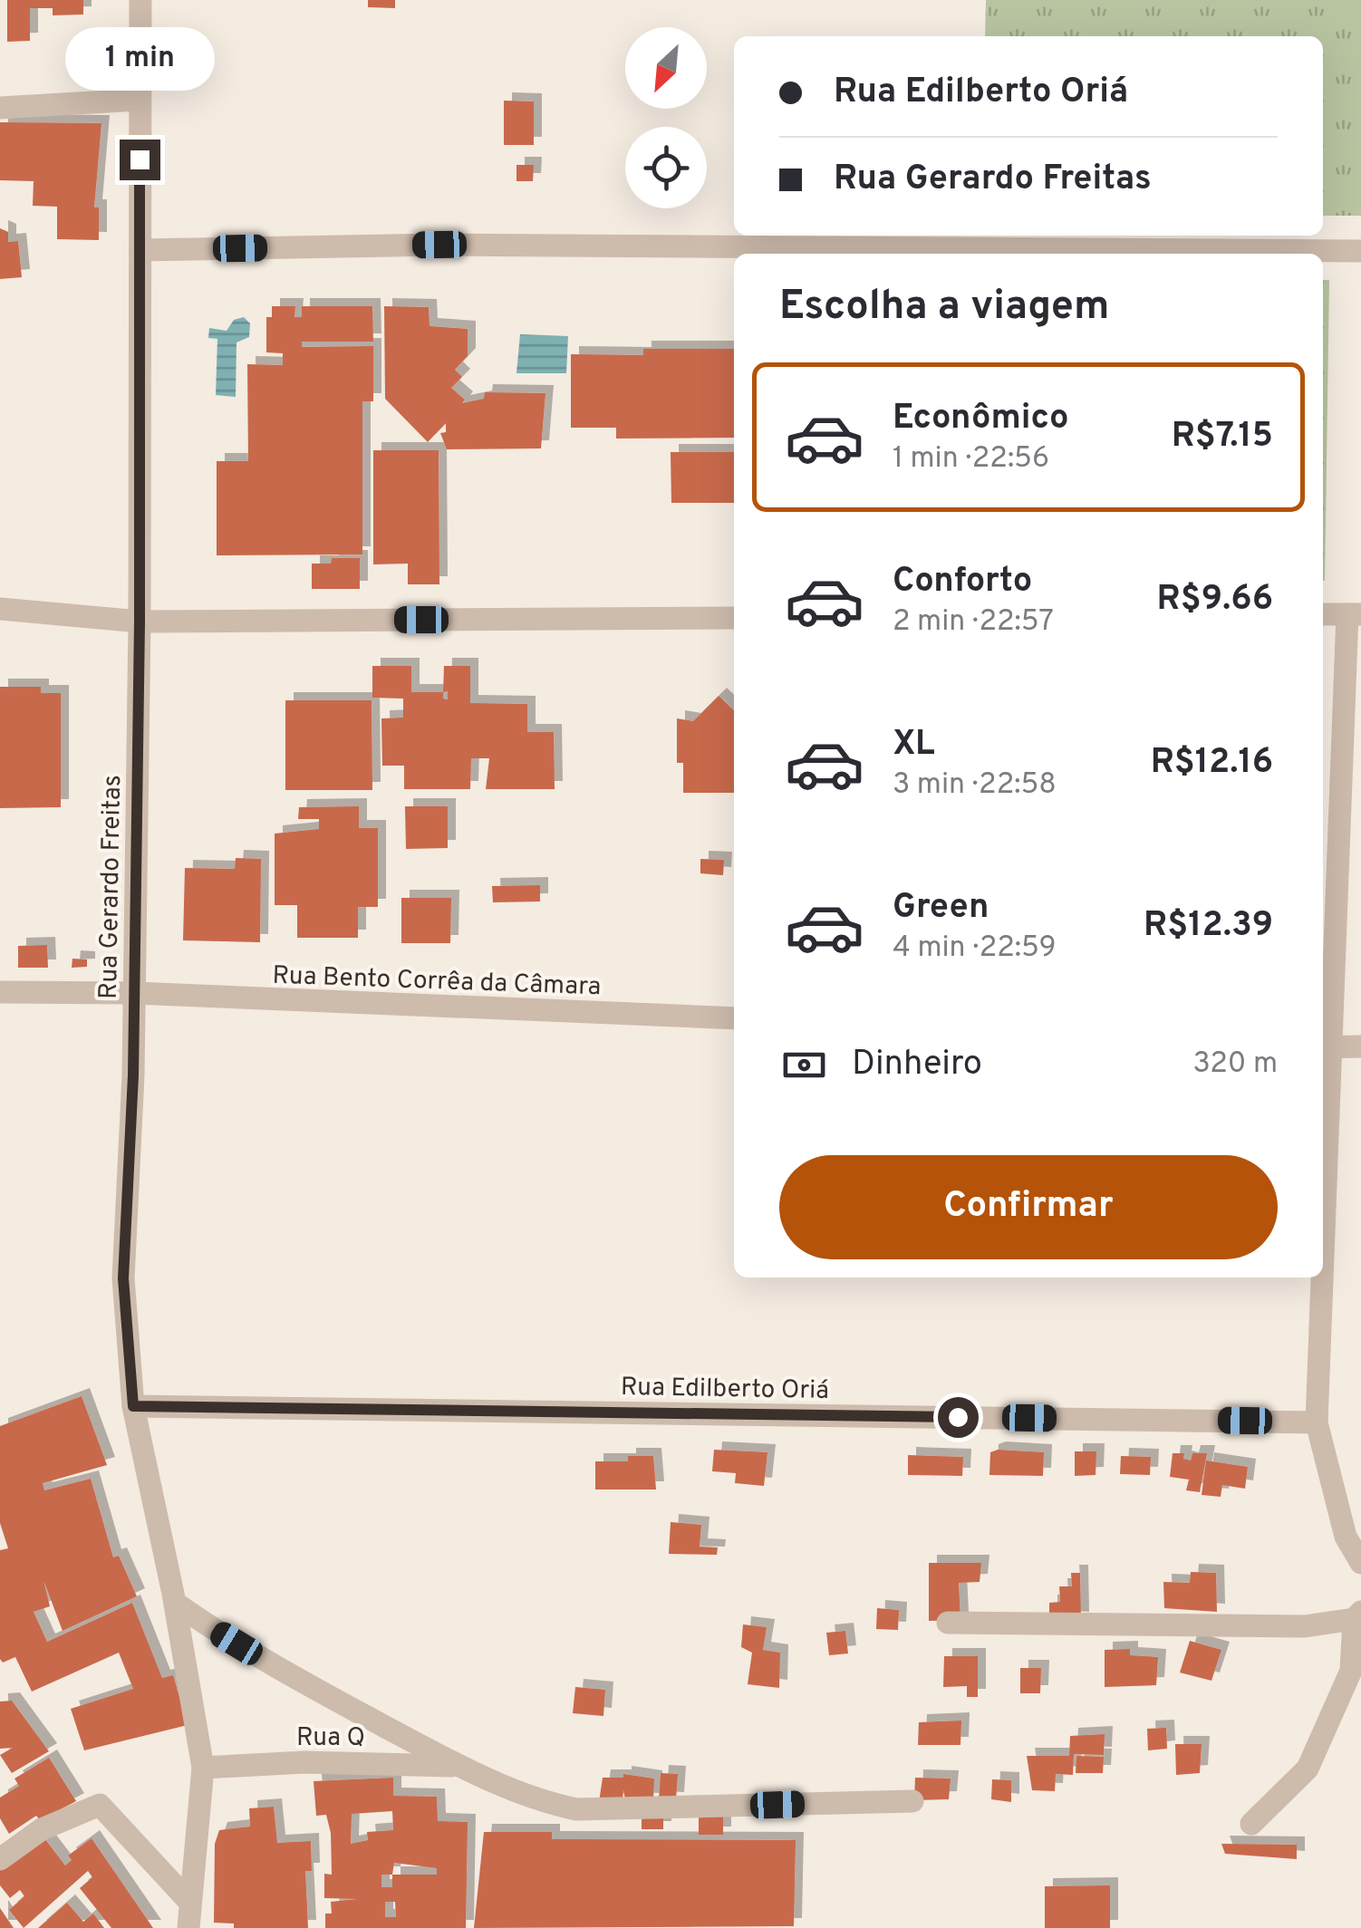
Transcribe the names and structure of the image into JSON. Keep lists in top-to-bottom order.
{
  "streets": {
    "street": [
      "Rua Gerardo Freitas",
      "Rua Bento Corrêa da Câmara",
      "Rua Edilberto Oriá",
      "Rua Q"
    ]
  },
  "crossings": [
    ["Rua Gerardo Freitas", "Rua Bento Corrêa da Câmara"],
    ["Rua Gerardo Freitas", "Rua Edilberto Oriá"],
    ["Rua Gerardo Freitas", "Rua Q"]
  ],
  "north": "bottom left",
  "page": {
    "bubble": "1 min",
    "banner": ["Rua Edilberto Oriá", "Rua Gerardo Freitas"],
    "heading": "Escolha a viagem",
    "list": [
      {
        "name": "Econômico",
        "note": "1 min · 22:56",
        "value": "R$7.15"
      },
      {
        "name": "Conforto",
        "note": "2 min · 22:57",
        "value": "R$9.66"
      },
      {
        "name": "XL",
        "note": "3 min · 22:58",
        "value": "R$12.16"
      },
      {
        "name": "Green",
        "note": "4 min · 22:59",
        "value": "R$12.39"
      }
    ],
    "pay": ["Dinheiro", "320 m"],
    "buttons": "Confirmar"
  }
}
